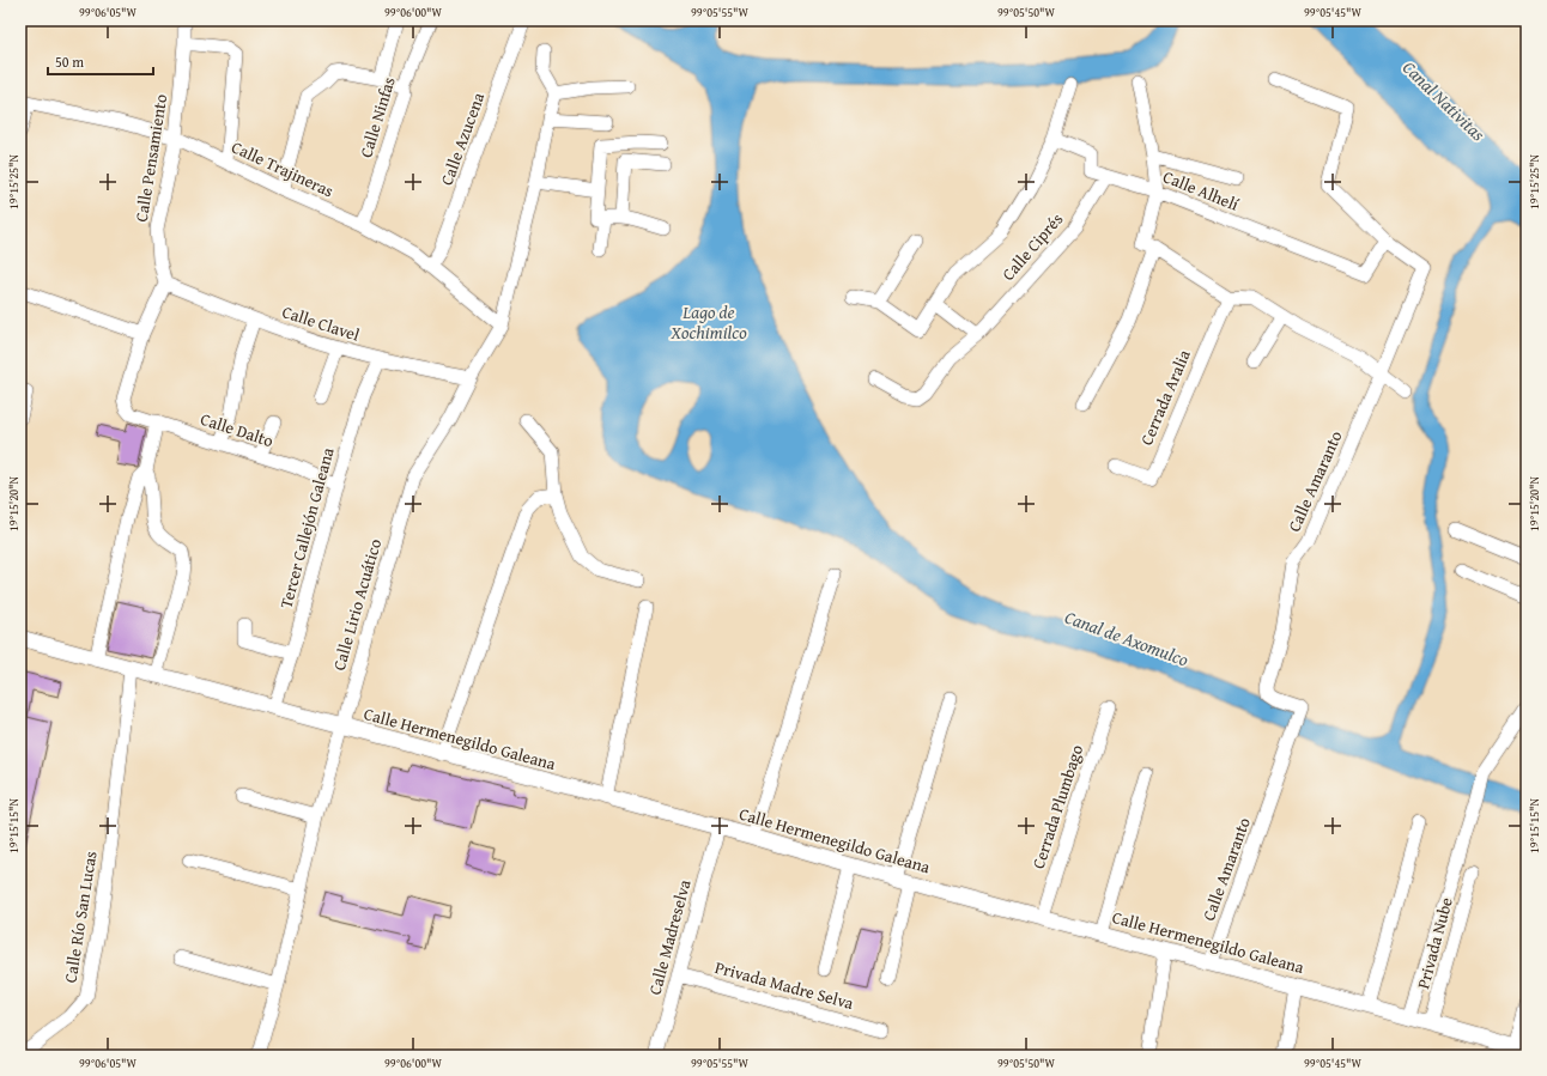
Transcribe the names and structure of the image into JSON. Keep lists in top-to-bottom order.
{
  "streets": {
    "street": [
      "Calle Ninfas",
      "Calle Azucena",
      "Calle Pensamiento",
      "Calle Trajineras",
      "Calle Alhelí",
      "Calle Ciprés",
      "Calle Clavel",
      "Cerrada Aralia",
      "Calle Dalto",
      "Calle Amaranto",
      "Tercer Callejón Galeana",
      "Calle Lirio Acuático",
      "Calle Hermenegildo Galeana",
      "Cerrada Plumbago",
      "Calle Río San Lucas",
      "Calle Madreselva",
      "Privada Nube",
      "Privada Madre Selva"
    ]
  },
  "crossings": [
    ["Calle Ninfas", "Calle Trajineras"],
    ["Calle Azucena", "Calle Trajineras"],
    ["Calle Pensamiento", "Calle Trajineras"],
    ["Calle Pensamiento", "Calle Clavel"],
    ["Calle Trajineras", "Calle Lirio Acuático"],
    ["Calle Alhelí", "Calle Ciprés"],
    ["Calle Alhelí", "Calle Amaranto"],
    ["Calle Clavel", "Tercer Callejón Galeana"],
    ["Calle Clavel", "Calle Lirio Acuático"],
    ["Calle Dalto", "Tercer Callejón Galeana"],
    ["Calle Amaranto", "Calle Hermenegildo Galeana"],
    ["Tercer Callejón Galeana", "Calle Hermenegildo Galeana"],
    ["Calle Lirio Acuático", "Calle Hermenegildo Galeana"],
    ["Calle Hermenegildo Galeana", "Cerrada Plumbago"],
    ["Calle Hermenegildo Galeana", "Calle Río San Lucas"],
    ["Calle Hermenegildo Galeana", "Calle Madreselva"],
    ["Calle Hermenegildo Galeana", "Privada Nube"],
    ["Calle Madreselva", "Privada Madre Selva"]
  ],
  "water": ["Canal Nativitas", "Lago de Xochimilco", "Canal de Axomulco"],
  "scale_bar": "50 m",
  "coordinates": [
    "99°06'05\"W",
    "99°06'00\"W",
    "99°05'55\"W",
    "99°05'50\"W",
    "99°05'45\"W",
    "19°15'25\"N",
    "19°15'20\"N",
    "19°15'15\"N"
  ]
}
